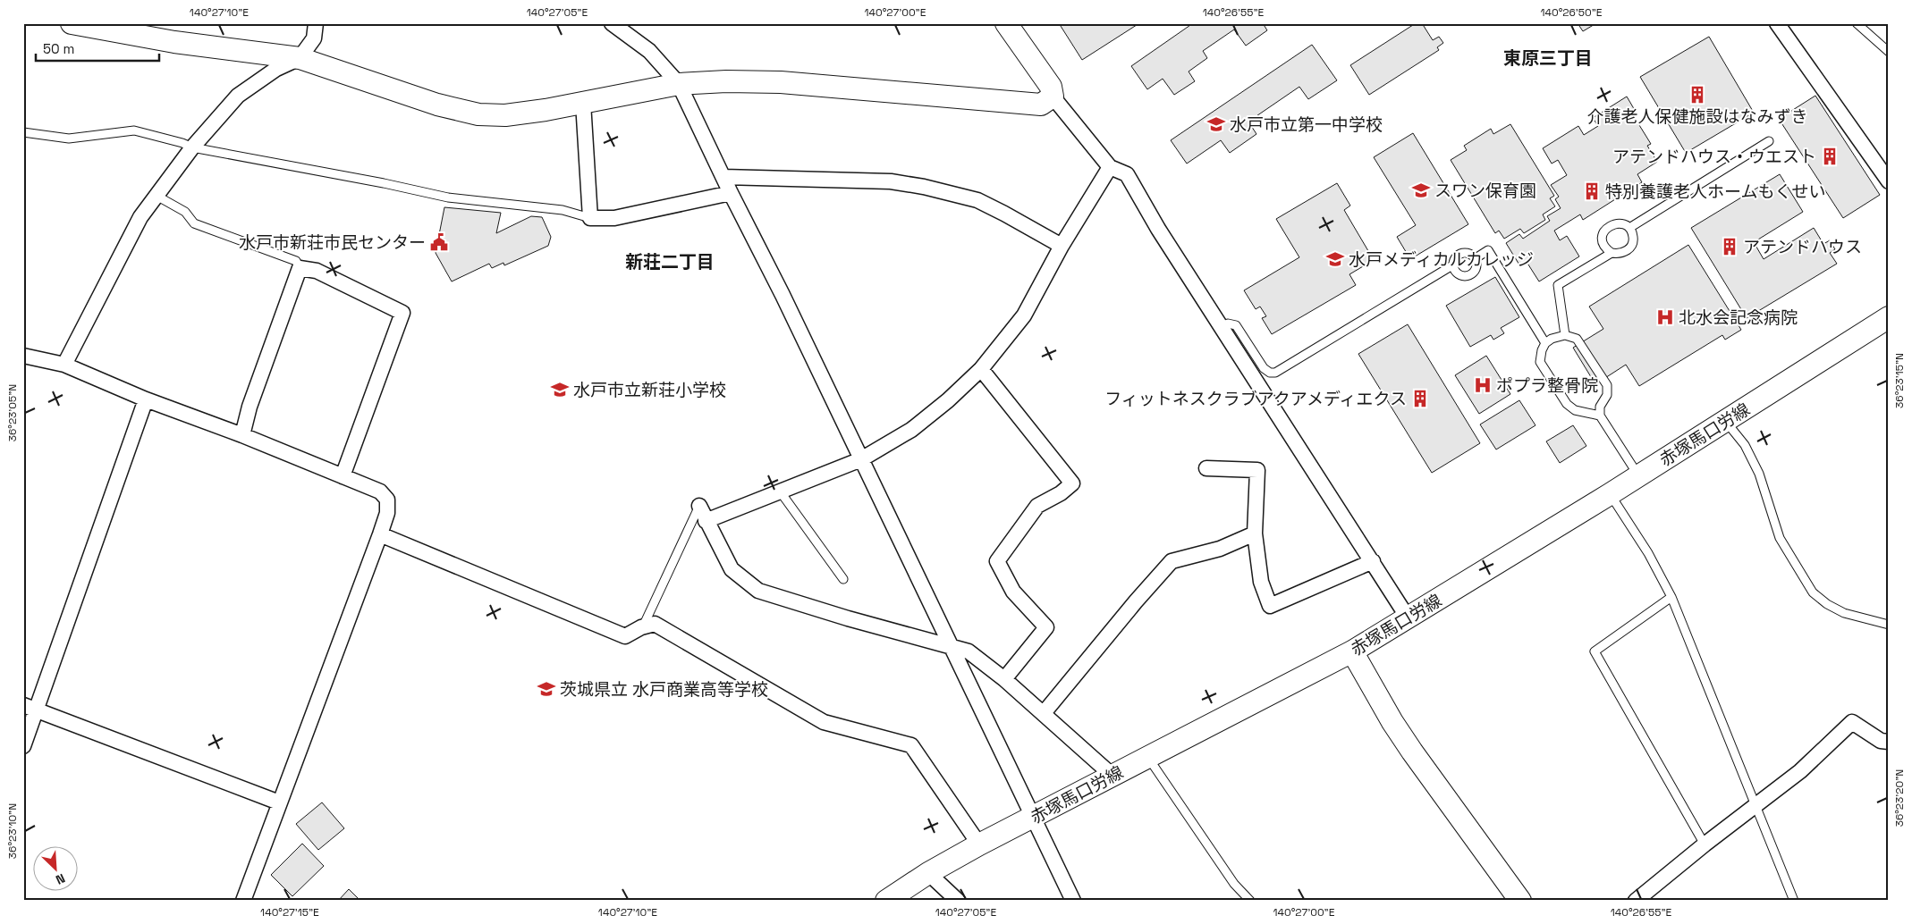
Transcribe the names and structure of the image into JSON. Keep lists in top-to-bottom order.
{
  "streets": {
    "street": ["赤塚馬口労線"]
  },
  "districts": ["東原三丁目", "新荘二丁目"],
  "places": {
    "building": [
      "介護老人保健施設はなみずき",
      "アテンドハウス・ウエスト",
      "特別養護老人ホームもくせい",
      "アテンドハウス",
      "フィットネスクラブアクアメディエクス"
    ],
    "school or university": [
      "水戸市立第一中学校",
      "スワン保育園",
      "水戸メディカルカレッジ",
      "水戸市立新荘小学校",
      "茨城県立 水戸商業高等学校"
    ],
    "public building": ["水戸市新荘市民センター"],
    "hospital": ["北水会記念病院", "ポプラ整骨院"]
  },
  "scale_bar": "50 m",
  "north": "bottom right",
  "coordinates": [
    "140°27'10\"E",
    "140°27'05\"E",
    "140°27'00\"E",
    "140°26'55\"E",
    "140°26'50\"E",
    "36°23'15\"N",
    "36°23'05\"N",
    "36°23'20\"N",
    "36°23'10\"N",
    "140°27'15\"E"
  ]
}
